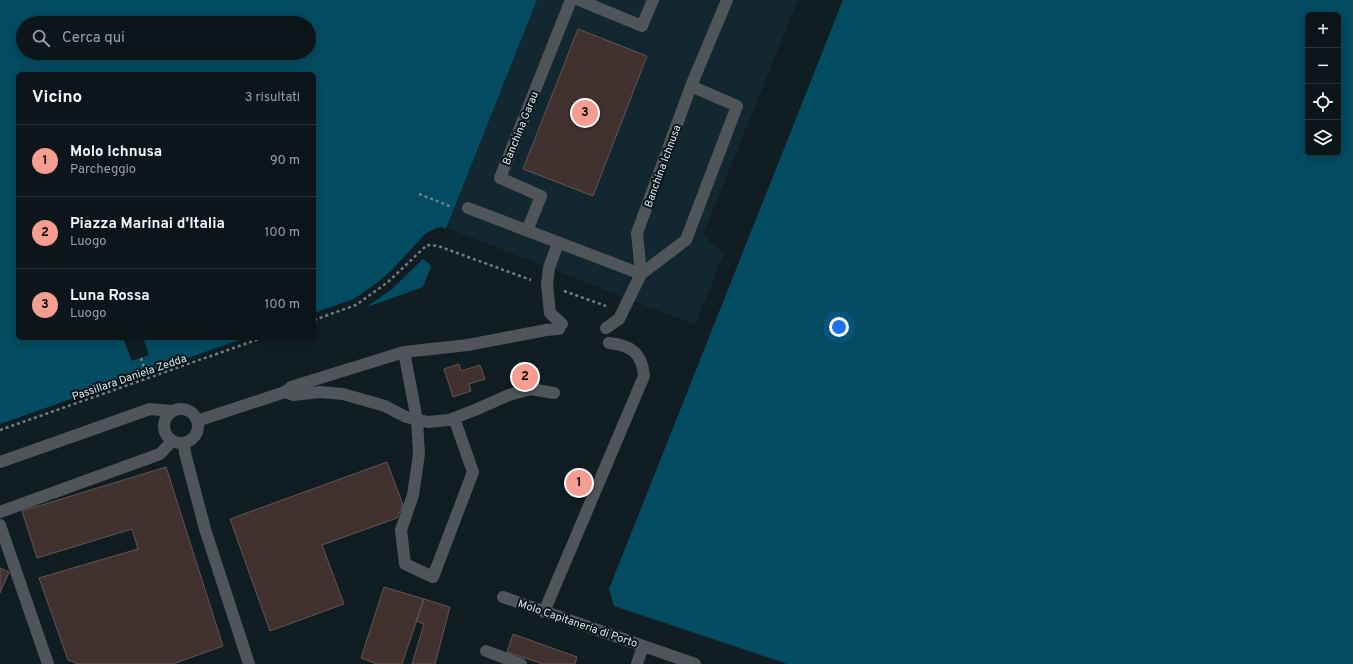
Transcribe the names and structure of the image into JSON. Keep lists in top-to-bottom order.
{
  "streets": {
    "lane": ["Banchina Garau", "Banchina Ichnusa", "Molo Capitaneria di Porto"],
    "path": ["Passillara Daniela Zedda"]
  },
  "page": {
    "map_buttons": ["+", "−"],
    "search": "Cerca qui",
    "heading": ["Vicino", "3 risultati"],
    "pins": ["3", "2", "1"],
    "list": [
      {
        "mark": "1",
        "name": "Molo Ichnusa",
        "note": "Parcheggio",
        "value": "90 m"
      },
      {
        "mark": "2",
        "name": "Piazza Marinai d'Italia",
        "note": "Luogo",
        "value": "100 m"
      },
      {
        "mark": "3",
        "name": "Luna Rossa",
        "note": "Luogo",
        "value": "100 m"
      }
    ]
  }
}
